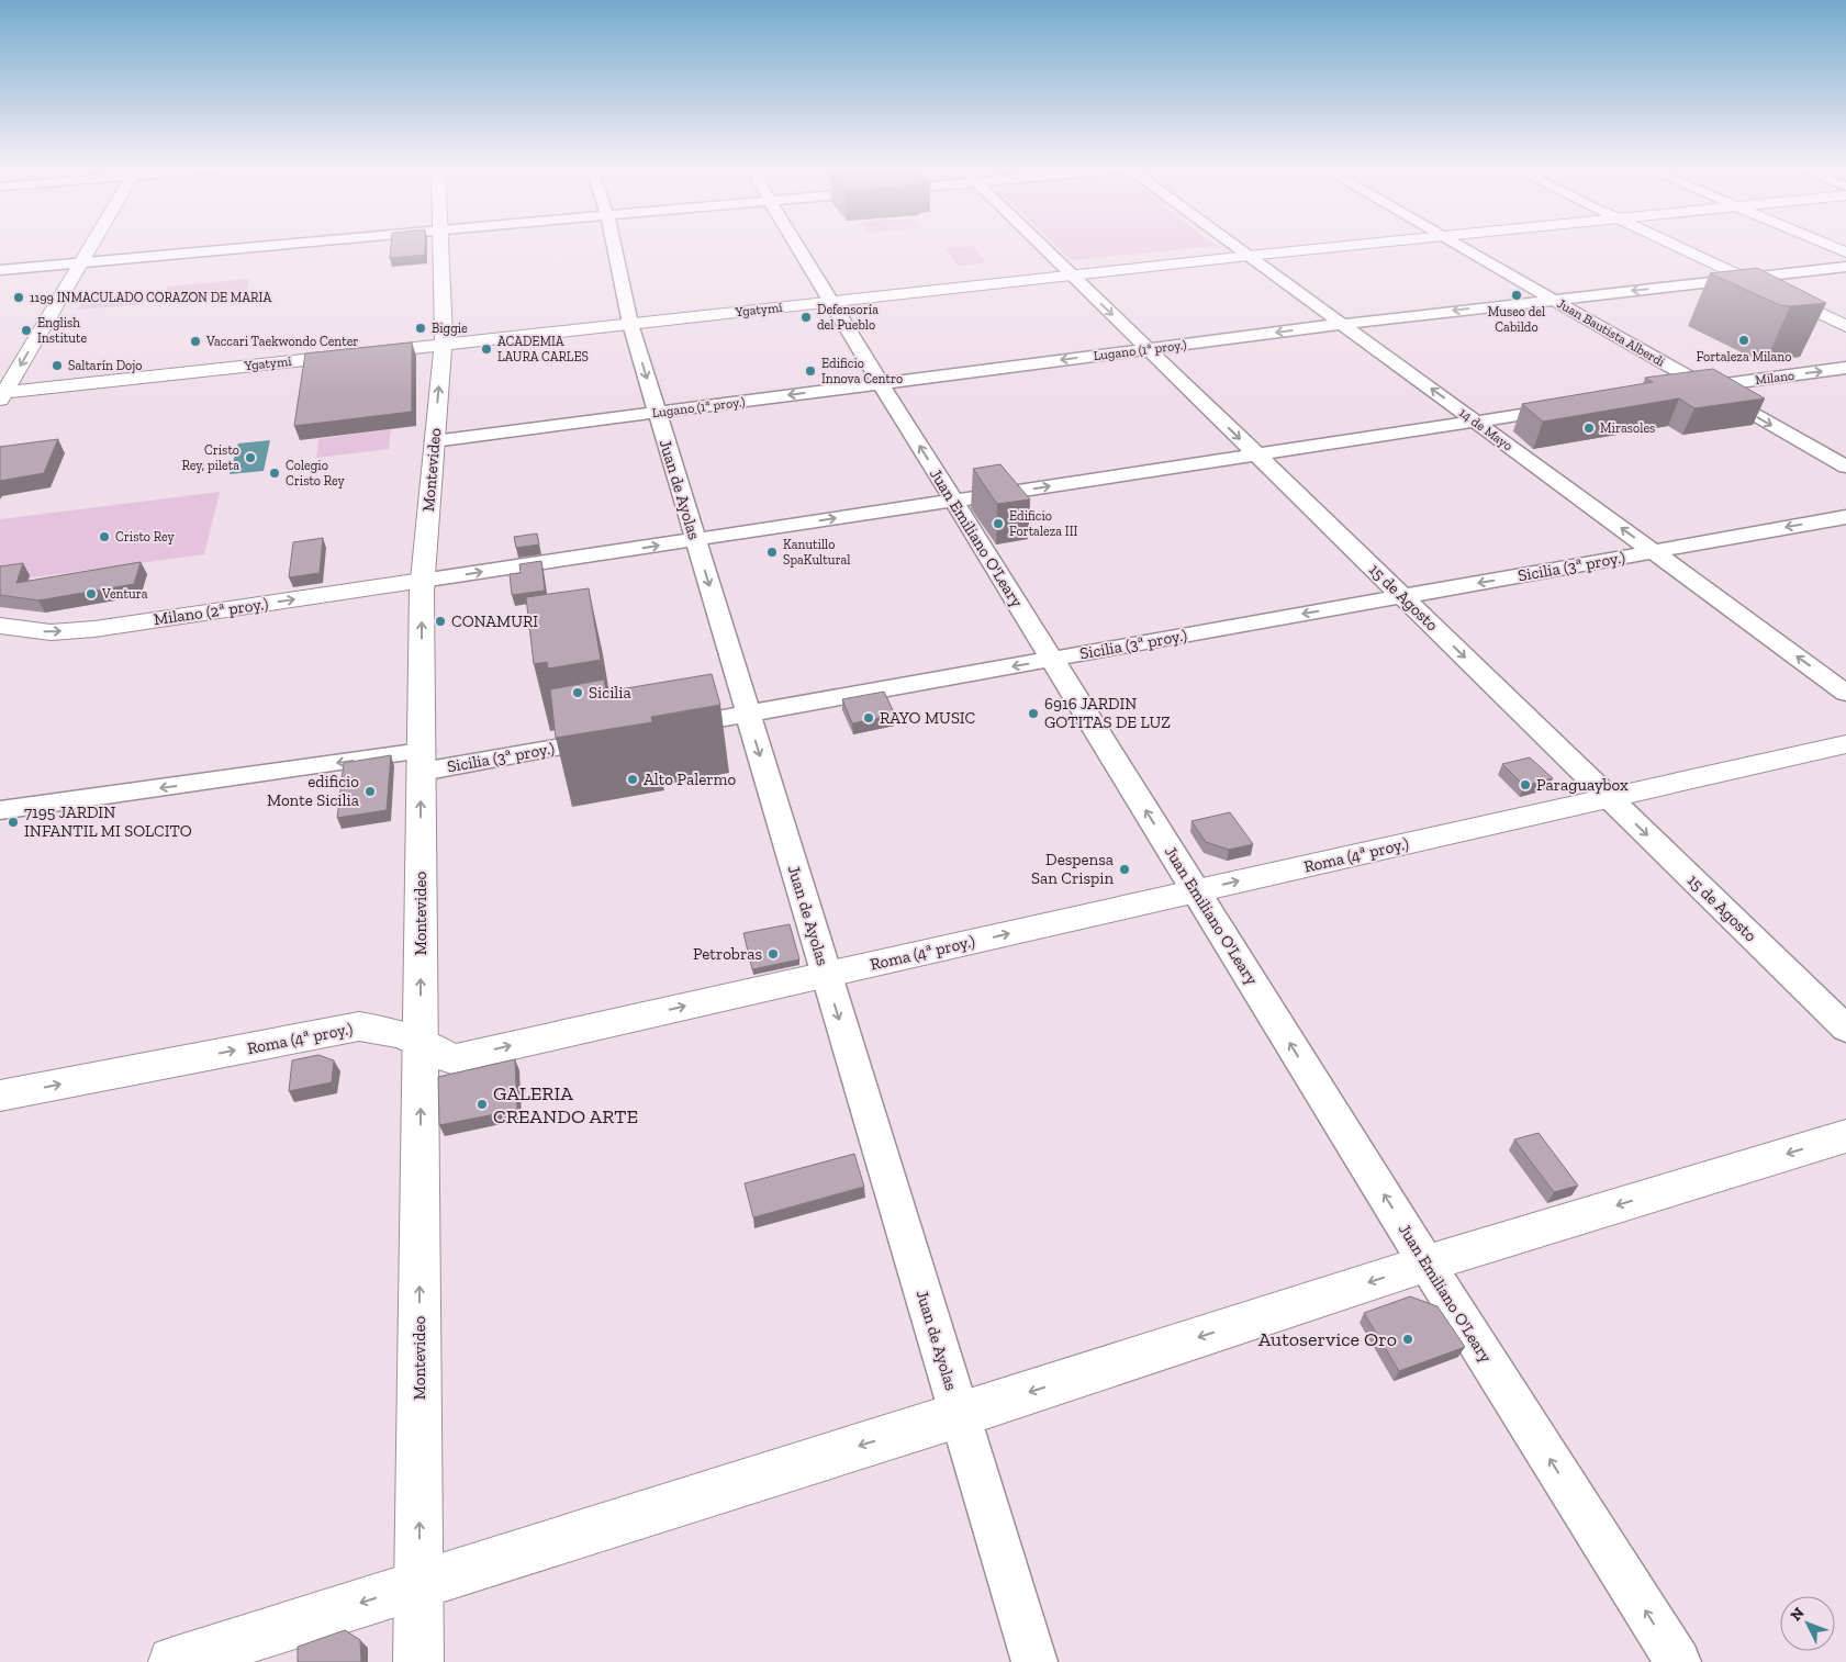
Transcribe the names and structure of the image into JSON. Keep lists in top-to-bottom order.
{
  "streets": {
    "main road": [
      "Ygatymí",
      "Montevideo",
      "Milano (2ª proy.)",
      "Roma (4ª proy.)"
    ],
    "street": [
      "Juan Bautista Alberdi",
      "Lugano (1ª proy.)",
      "Milano",
      "14 de Mayo",
      "Juan de Ayolas",
      "Juan Emiliano O'Leary",
      "Sicilia (3ª proy.)",
      "15 de Agosto"
    ]
  },
  "crossings": [
    ["Ygatymí", "14 de Mayo"],
    ["Ygatymí", "Montevideo"],
    ["Ygatymí", "Juan de Ayolas"],
    ["Ygatymí", "Juan Emiliano O'Leary"],
    ["Ygatymí", "15 de Agosto"],
    ["Juan Bautista Alberdi", "Lugano (1ª proy.)"],
    ["Juan Bautista Alberdi", "Milano"],
    ["Lugano (1ª proy.)", "14 de Mayo"],
    ["Lugano (1ª proy.)", "Montevideo"],
    ["Lugano (1ª proy.)", "Juan de Ayolas"],
    ["Lugano (1ª proy.)", "Juan Emiliano O'Leary"],
    ["Lugano (1ª proy.)", "15 de Agosto"],
    ["14 de Mayo", "Sicilia (3ª proy.)"],
    ["Montevideo", "Sicilia (3ª proy.)"],
    ["Montevideo", "Milano (2ª proy.)"],
    ["Montevideo", "Roma (4ª proy.)"],
    ["Juan de Ayolas", "Sicilia (3ª proy.)"],
    ["Juan de Ayolas", "Roma (4ª proy.)"],
    ["Juan Emiliano O'Leary", "Sicilia (3ª proy.)"],
    ["Juan Emiliano O'Leary", "Roma (4ª proy.)"],
    ["Sicilia (3ª proy.)", "15 de Agosto"],
    ["15 de Agosto", "Roma (4ª proy.)"]
  ],
  "one_way": [
    "Juan Bautista Alberdi",
    "Milano",
    "14 de Mayo",
    "Montevideo",
    "Juan de Ayolas",
    "Juan Emiliano O'Leary",
    "15 de Agosto",
    "Milano (2ª proy.)",
    "Roma (4ª proy.)"
  ],
  "places": [
    "Museo del Cabildo",
    "1199 INMACULADO CORAZON DE MARIA",
    "Defensoría del Pueblo",
    "Biggie",
    "English Institute",
    "Fortaleza Milano",
    "Vaccari Taekwondo Center",
    "ACADEMIA LAURA CARLES",
    "Saltarín Dojo",
    "Edificio Innova Centro",
    "Mirasoles",
    "Cristo Rey, pileta",
    "Colegio Cristo Rey",
    "Edificio Fortaleza III",
    "Cristo Rey",
    "Kanutillo SpaKultural",
    "Ventura",
    "CONAMURI",
    "Sicilia",
    "6916 JARDIN GOTITAS DE LUZ",
    "RAYO MUSIC",
    "Alto Palermo",
    "Paraguaybox",
    "edificio Monte Sicilia",
    "7195 JARDIN INFANTIL MI SOLCITO",
    "Despensa San Crispin",
    "Petrobras",
    "GALERIA CREANDO ARTE",
    "Autoservice Oro"
  ],
  "north": "top left"
}
